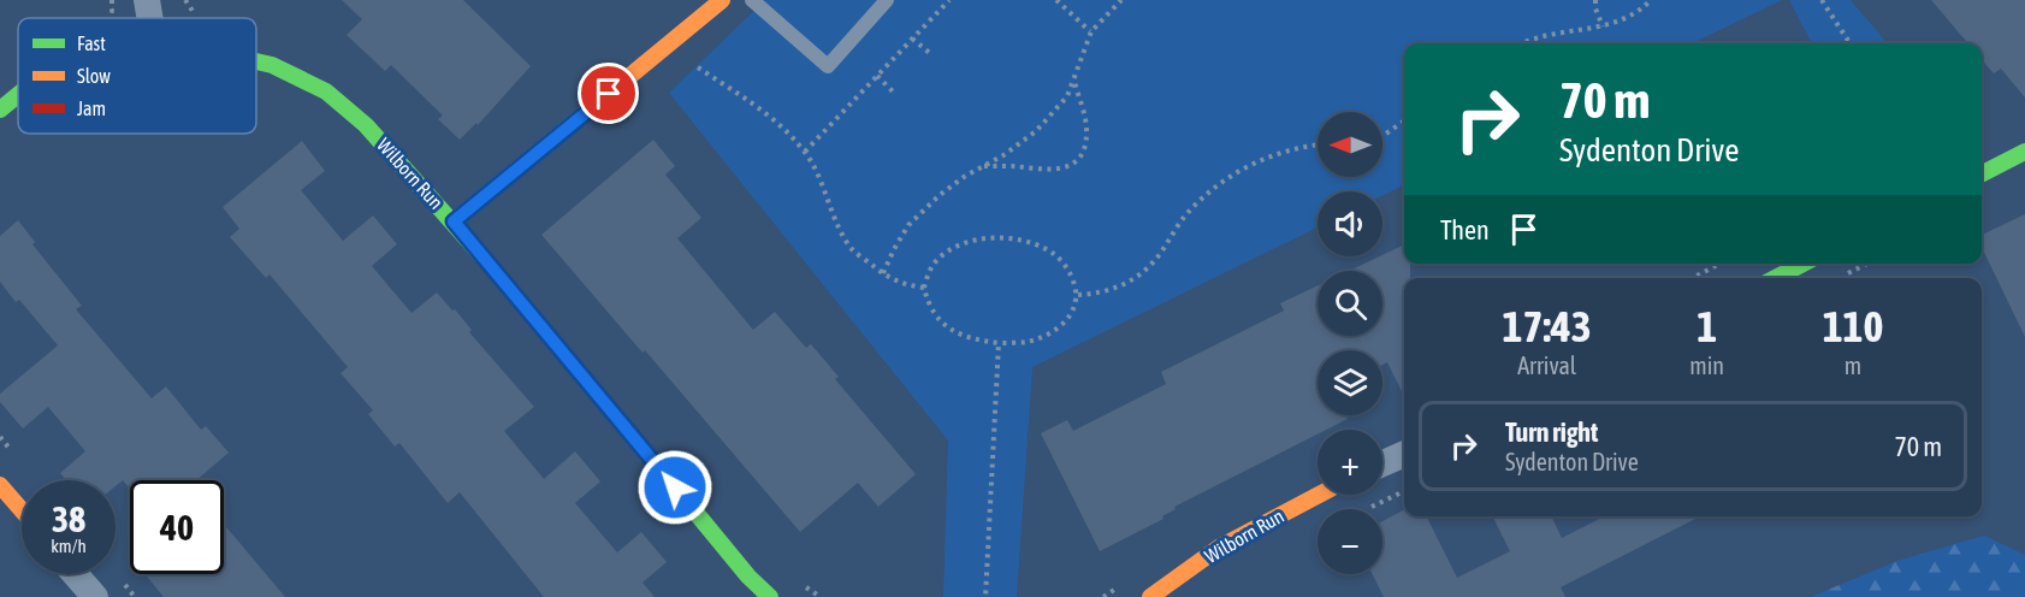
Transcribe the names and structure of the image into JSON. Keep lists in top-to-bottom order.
{
  "streets": {
    "street": ["Wilborn Run"]
  },
  "legend": ["Fast", "Slow", "Jam"],
  "north": "left",
  "page": {
    "turn": ["70 m", "Sydenton Drive"],
    "map_buttons": ["+", "−"],
    "then": "Then",
    "eta": [
      "17:43",
      "Arrival",
      "1",
      "min",
      "110",
      "m"
    ],
    "list": [
      {
        "name": "Turn right",
        "note": "Sydenton Drive",
        "value": "70 m"
      }
    ],
    "speed": "38 km/h",
    "limit": "40"
  }
}
